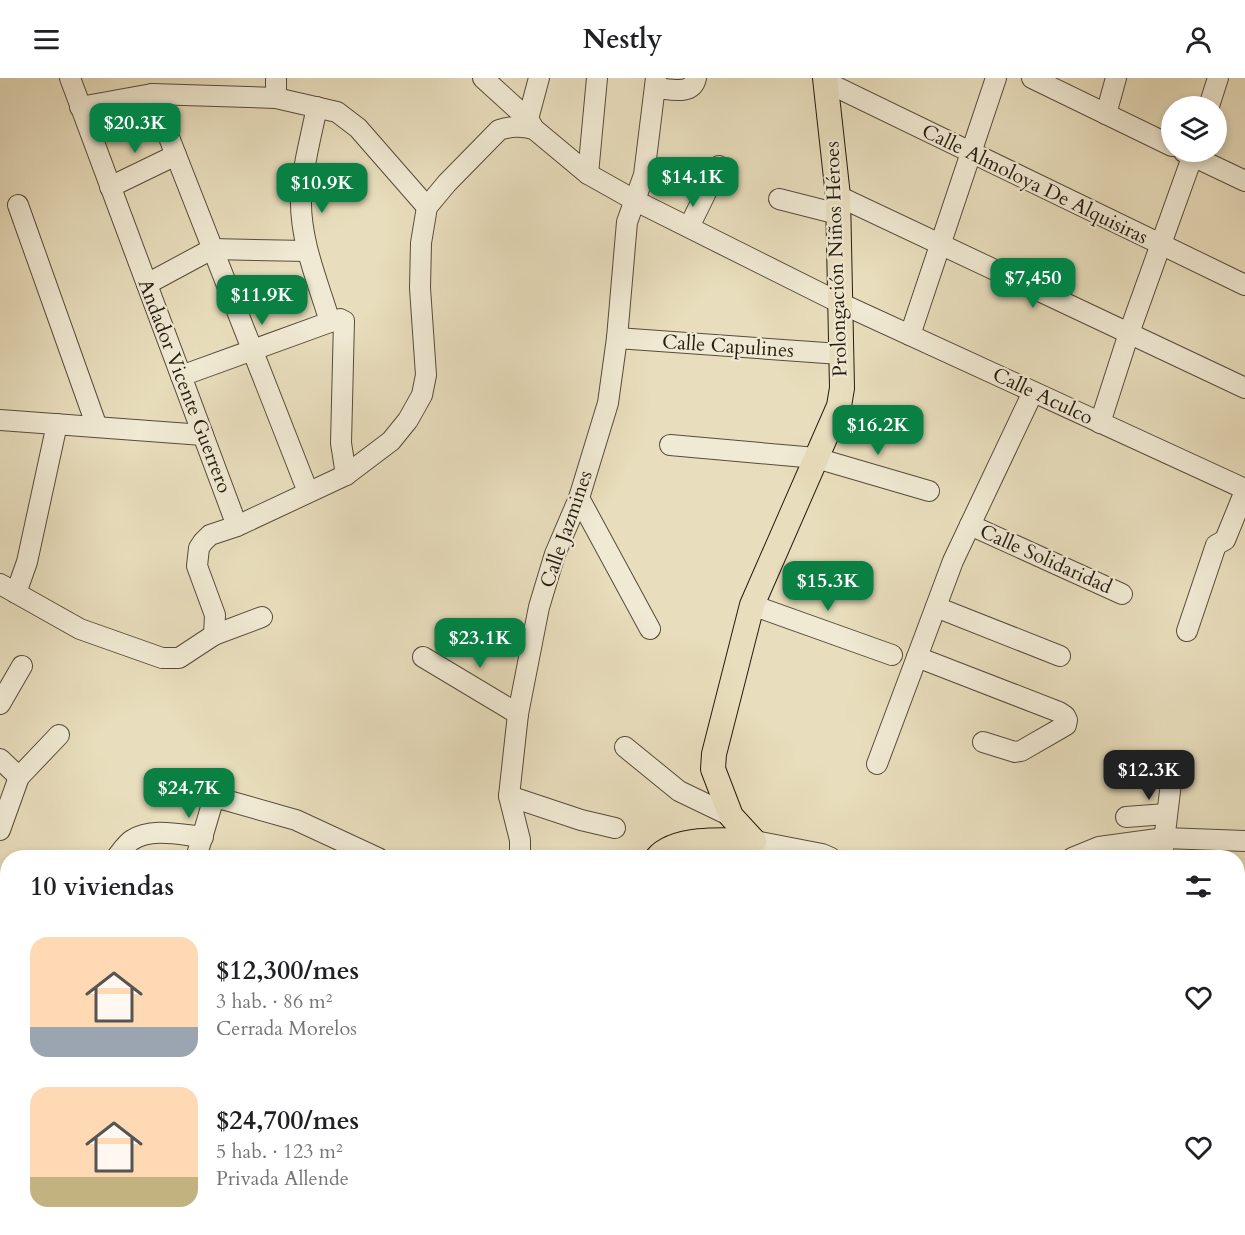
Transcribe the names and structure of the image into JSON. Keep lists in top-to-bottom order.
{
  "streets": {
    "main road": ["Prolongación Niños Héroes"],
    "street": [
      "Calle Almoloya De Alquisiras",
      "Calle Capulines",
      "Andador Vicente Guerrero",
      "Calle Aculco",
      "Calle Jazmines",
      "Calle Solidaridad"
    ]
  },
  "crossings": [
    ["Calle Almoloya De Alquisiras", "Prolongación Niños Héroes"],
    ["Prolongación Niños Héroes", "Calle Capulines"],
    ["Prolongación Niños Héroes", "Calle Aculco"],
    ["Calle Capulines", "Calle Jazmines"],
    ["Calle Aculco", "Calle Jazmines"]
  ],
  "page": {
    "header": "Nestly",
    "price": [
      "$20.3K",
      "$14.1K",
      "$10.9K",
      "$7,450",
      "$11.9K",
      "$16.2K",
      "$15.3K",
      "$23.1K",
      "$12.3K",
      "$24.7K"
    ],
    "heading": "10 viviendas",
    "list": [
      {
        "name": "$12,300/mes",
        "note": "3 hab. · 86 m² · Cerrada Morelos"
      },
      {
        "name": "$24,700/mes",
        "note": "5 hab. · 123 m² · Privada Allende"
      }
    ]
  }
}
